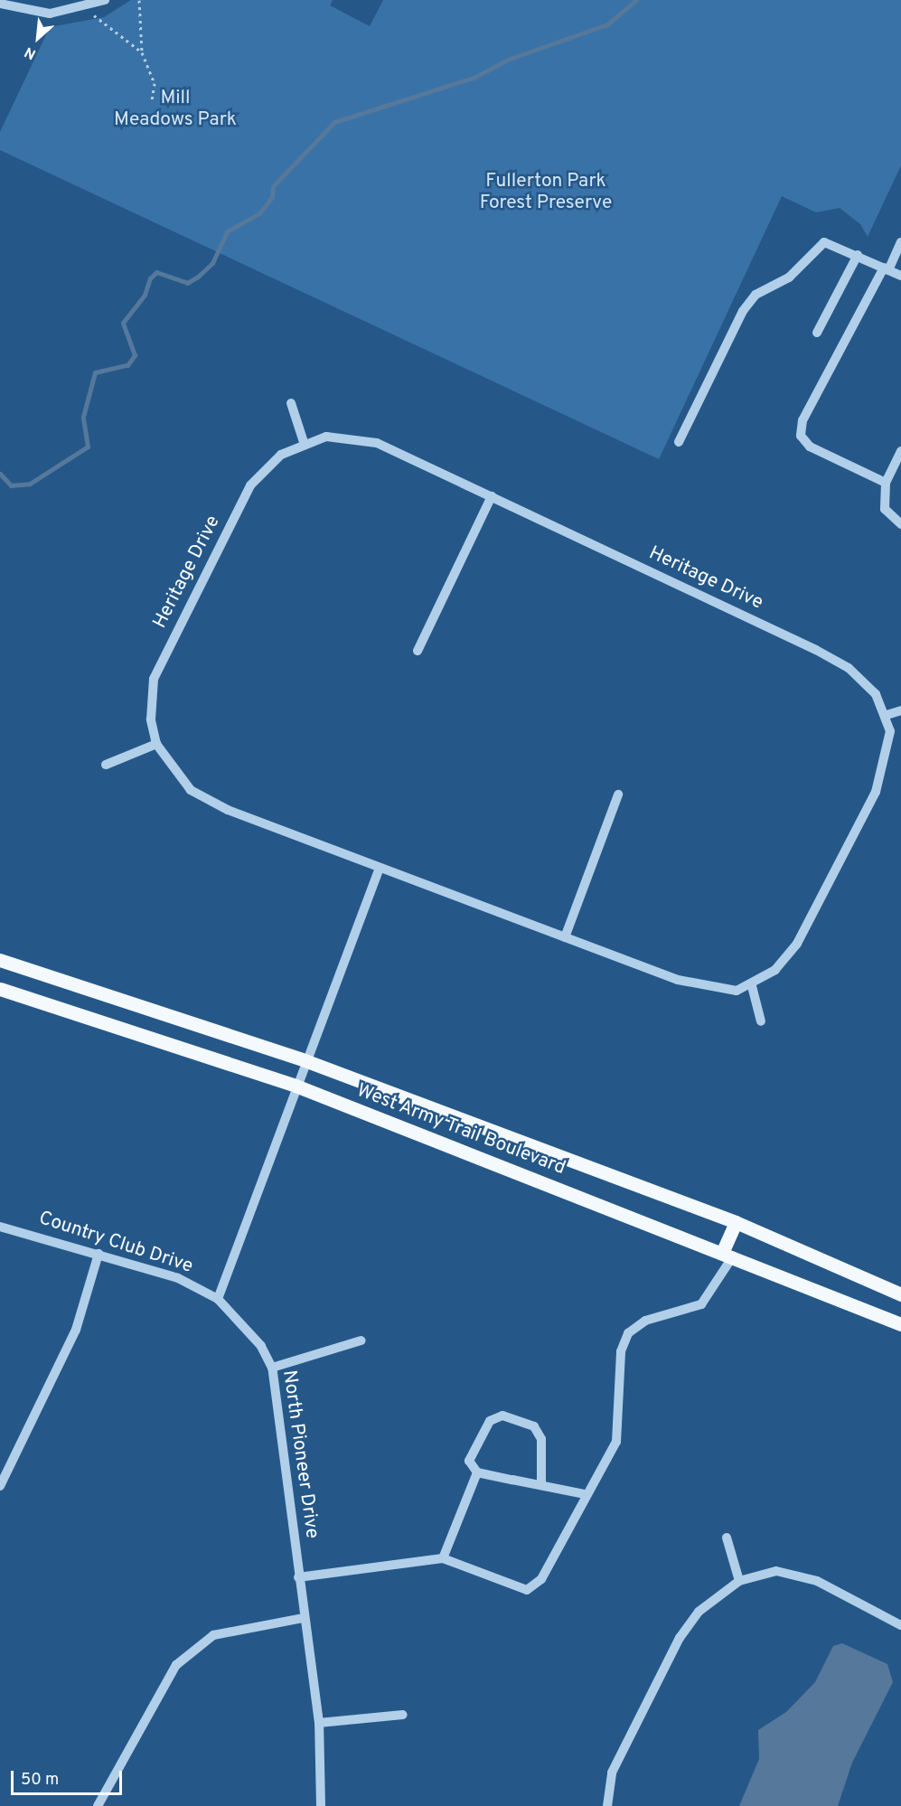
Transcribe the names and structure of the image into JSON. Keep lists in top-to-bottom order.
{
  "streets": {
    "main road": ["West Army Trail Boulevard"],
    "street": ["Heritage Drive", "Country Club Drive", "North Pioneer Drive"]
  },
  "crossings": [
    ["Country Club Drive", "North Pioneer Drive"]
  ],
  "parks": ["Mill Meadows Park", "Fullerton Park Forest Preserve"],
  "scale_bar": "50 m",
  "north": "bottom left"
}
